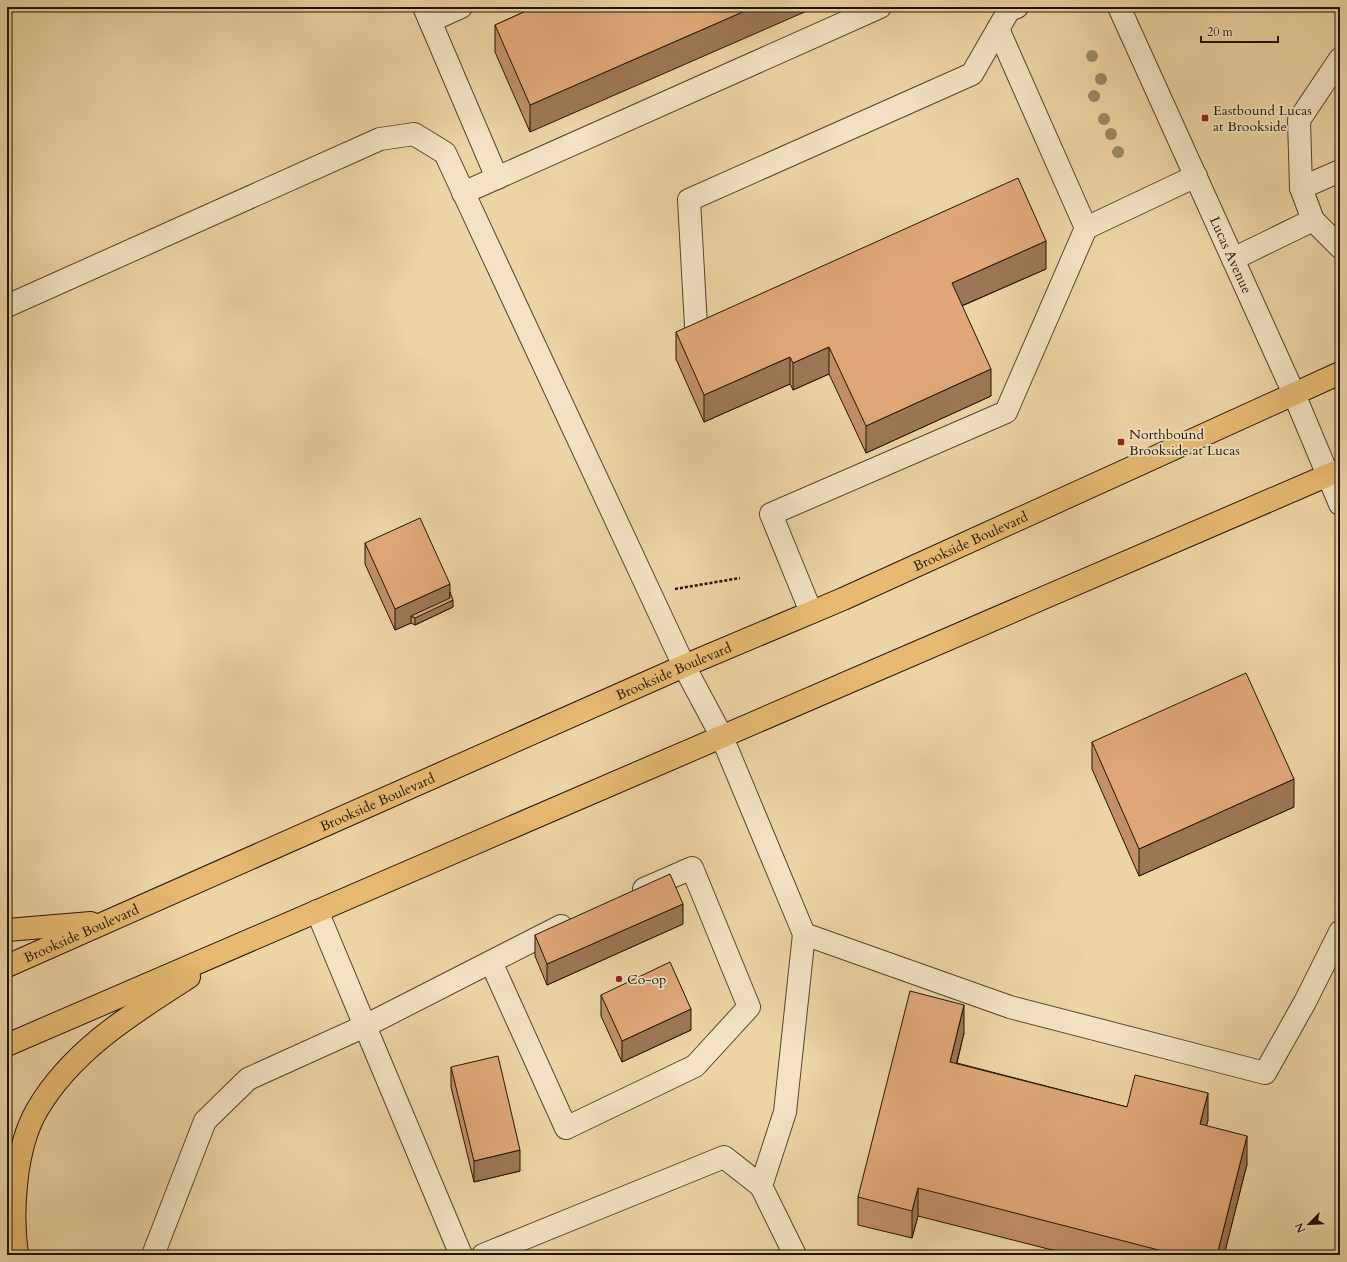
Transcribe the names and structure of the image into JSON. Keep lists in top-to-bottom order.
{
  "streets": {
    "main road": ["Brookside Boulevard"],
    "street": ["Lucas Avenue"]
  },
  "crossings": [
    ["Lucas Avenue", "Brookside Boulevard"]
  ],
  "places": {
    "transit": ["Eastbound Lucas at Brookside", "Northbound Brookside at Lucas"],
    "other": ["Co-op"]
  },
  "scale_bar": "20 m",
  "north": "bottom left"
}
